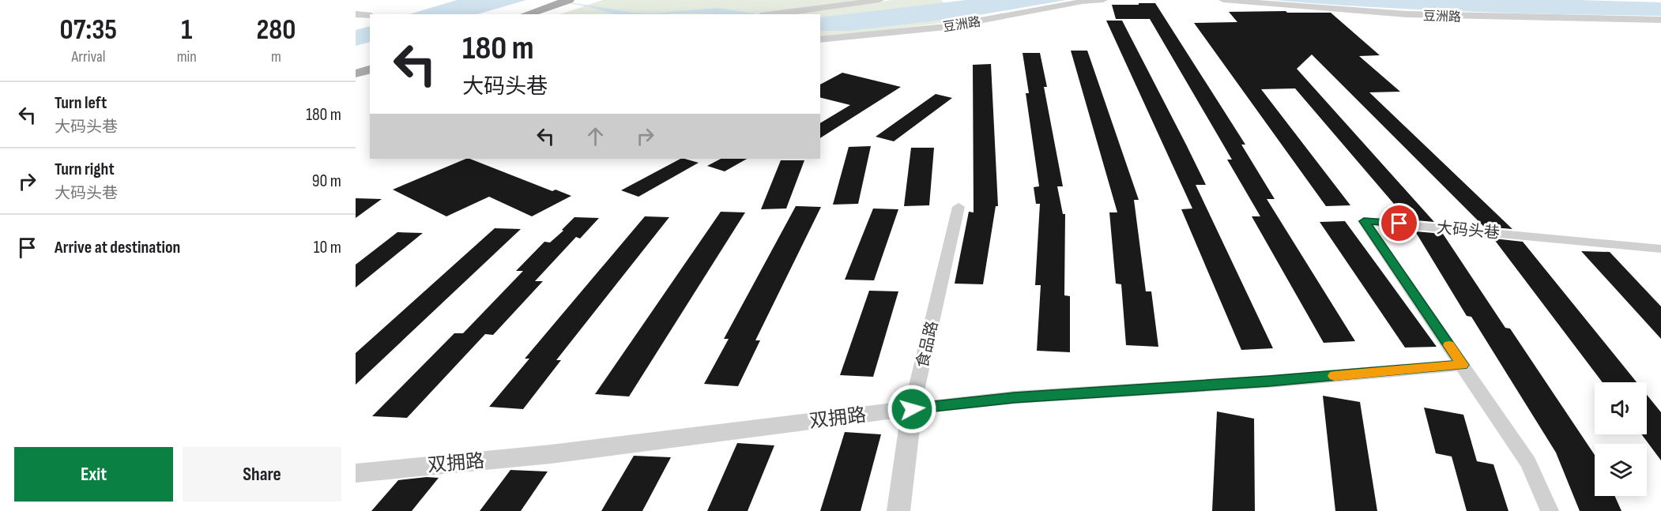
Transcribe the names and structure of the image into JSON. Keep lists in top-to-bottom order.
{
  "streets": {
    "street": [
      "豆洲路",
      "大码头巷",
      "食品路",
      "双拥路"
    ]
  },
  "crossings": [
    ["大码头巷", "双拥路"],
    ["食品路", "双拥路"]
  ],
  "page": {
    "eta": [
      "07:35",
      "Arrival",
      "1",
      "min",
      "280",
      "m"
    ],
    "turn": ["180 m", "大码头巷"],
    "list": [
      {
        "name": "Turn left",
        "note": "大码头巷",
        "value": "180 m"
      },
      {
        "name": "Turn right",
        "note": "大码头巷",
        "value": "90 m"
      },
      {
        "name": "Arrive at destination",
        "value": "10 m"
      }
    ],
    "buttons": ["Exit", "Share"]
  }
}
